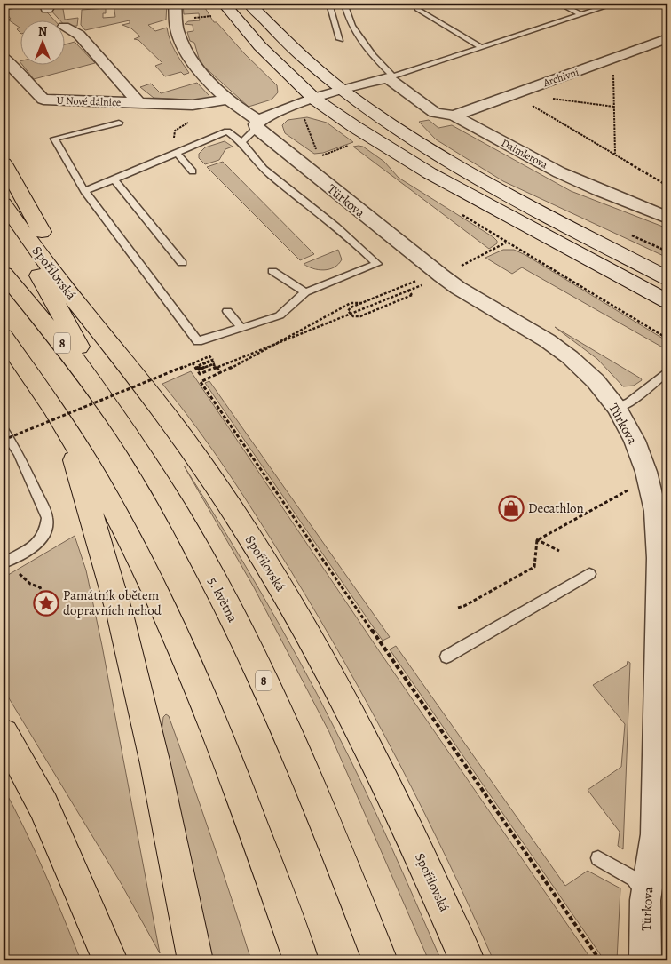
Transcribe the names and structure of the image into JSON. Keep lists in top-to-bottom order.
{
  "streets": {
    "highway": ["Spořilovská", "8", "5. května"],
    "street": [
      "Archivní",
      "U Nové dálnice",
      "Daimlerova",
      "Türkova"
    ]
  },
  "crossings": [
    ["Archivní", "Daimlerova"]
  ],
  "places": {
    "shop": ["Decathlon"],
    "place": ["Památník obětem dopravních nehod"]
  },
  "north": "top"
}
